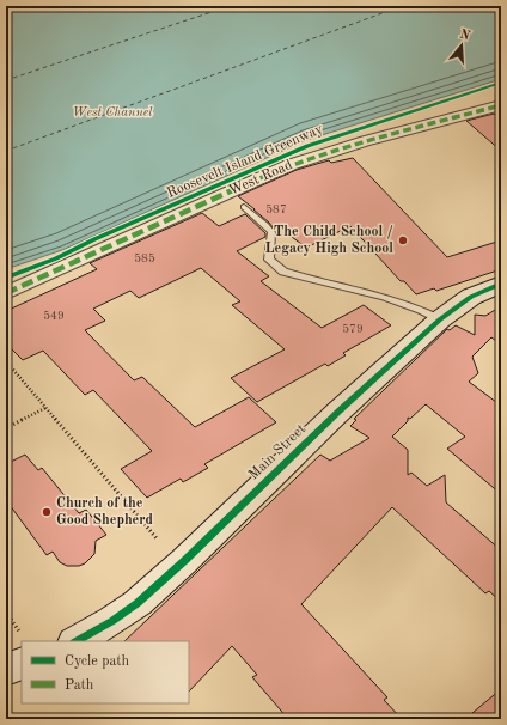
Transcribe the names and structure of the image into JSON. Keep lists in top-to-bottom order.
{
  "streets": {
    "street": ["West Road", "Main Street"],
    "cycle path": ["Roosevelt Island Greenway"]
  },
  "water": ["West Channel"],
  "places": ["The Child School / Legacy High School", "Church of the Good Shepherd"],
  "house_numbers": [
    "587",
    "585",
    "549",
    "579"
  ],
  "legend": ["Cycle path", "Path"],
  "north": "top"
}
